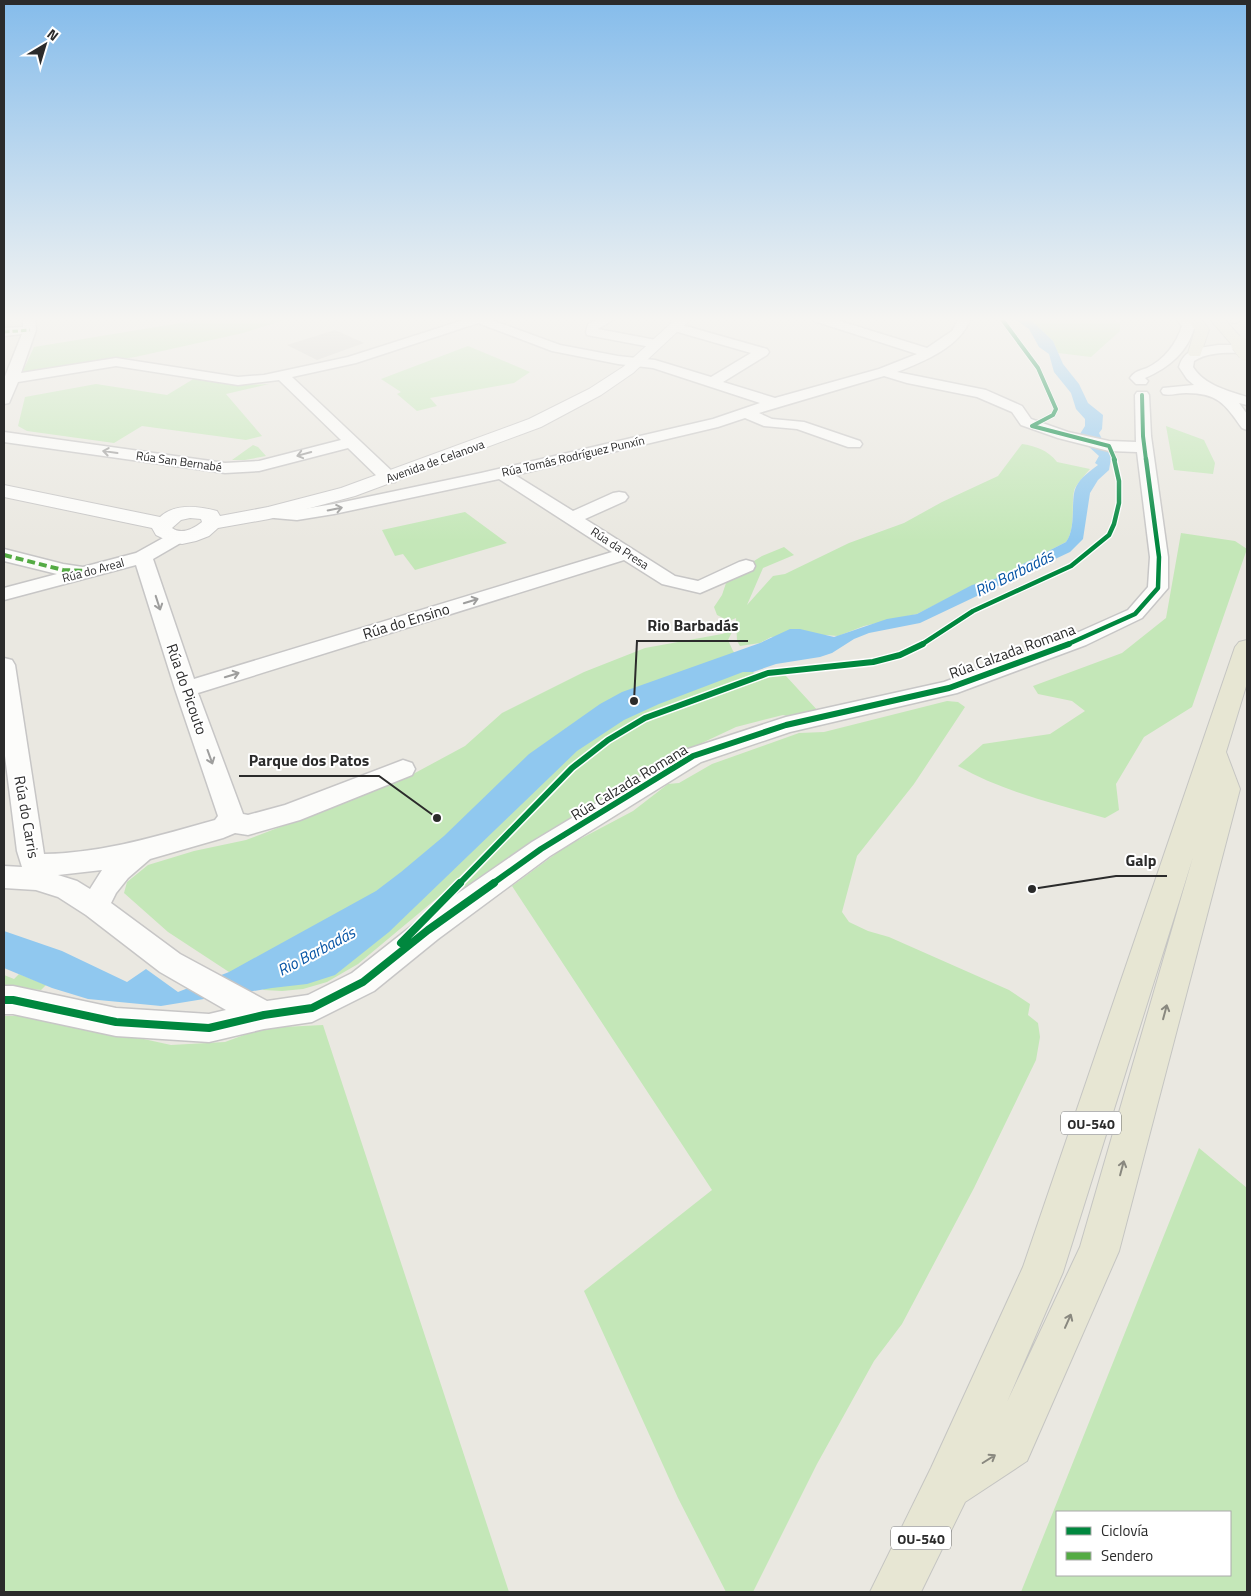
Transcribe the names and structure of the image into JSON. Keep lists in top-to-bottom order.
{
  "streets": {
    "main road": ["OU-540"],
    "street": [
      "Rúa Tomás Rodríguez Punxín",
      "Rúa San Bernabé",
      "Avenida de Celanova",
      "Rúa da Presa",
      "Rúa do Areal",
      "Rúa do Ensino",
      "Rúa Calzada Romana",
      "Rúa do Picouto",
      "Rúa do Carris"
    ]
  },
  "crossings": [
    ["Rúa Tomás Rodríguez Punxín", "Avenida de Celanova"],
    ["Rúa Tomás Rodríguez Punxín", "Rúa da Presa"],
    ["Avenida de Celanova", "Rúa do Areal"],
    ["Rúa da Presa", "Rúa do Ensino"],
    ["Rúa do Areal", "Rúa do Picouto"],
    ["Rúa do Ensino", "Rúa do Picouto"]
  ],
  "one_way": ["Rúa Tomás Rodríguez Punxín", "Rúa do Picouto"],
  "water": ["Rio Barbadás"],
  "places": ["Rio Barbadás", "Parque dos Patos", "Galp"],
  "legend": ["Ciclovía", "Sendero"],
  "north": "top right"
}
